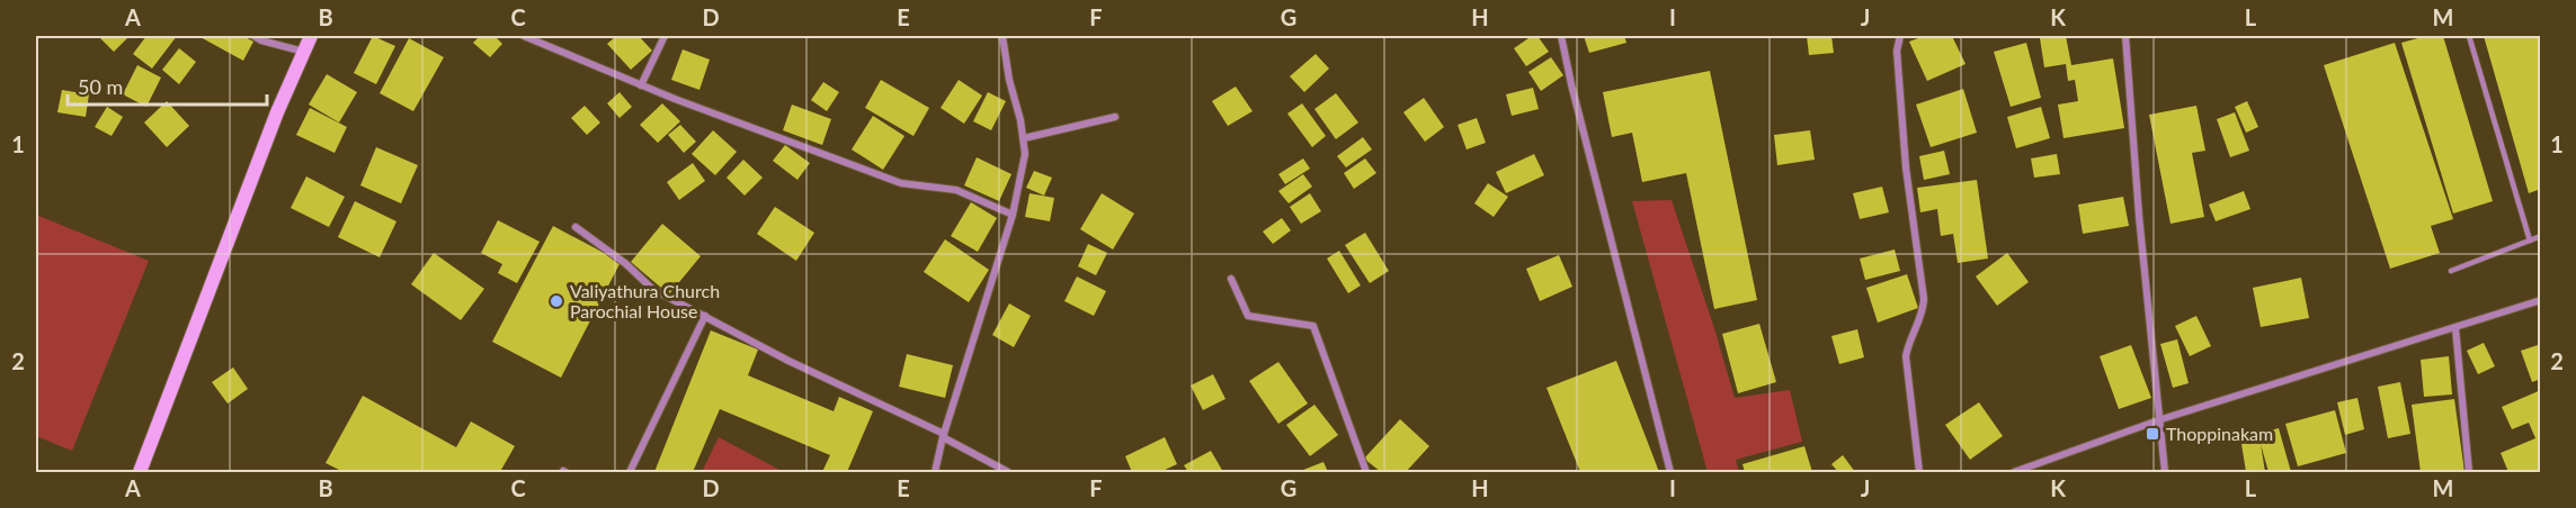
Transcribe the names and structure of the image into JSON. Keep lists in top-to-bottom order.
{
  "places": {
    "other": ["Valiyathura Church Parochial House"],
    "transit": ["Thoppinakam"]
  },
  "scale_bar": "50 m",
  "grid": {
    "columns": [
      "A",
      "B",
      "C",
      "D",
      "E",
      "F",
      "G",
      "H",
      "I",
      "J",
      "K",
      "L",
      "M"
    ],
    "rows": ["1", "2"]
  }
}
